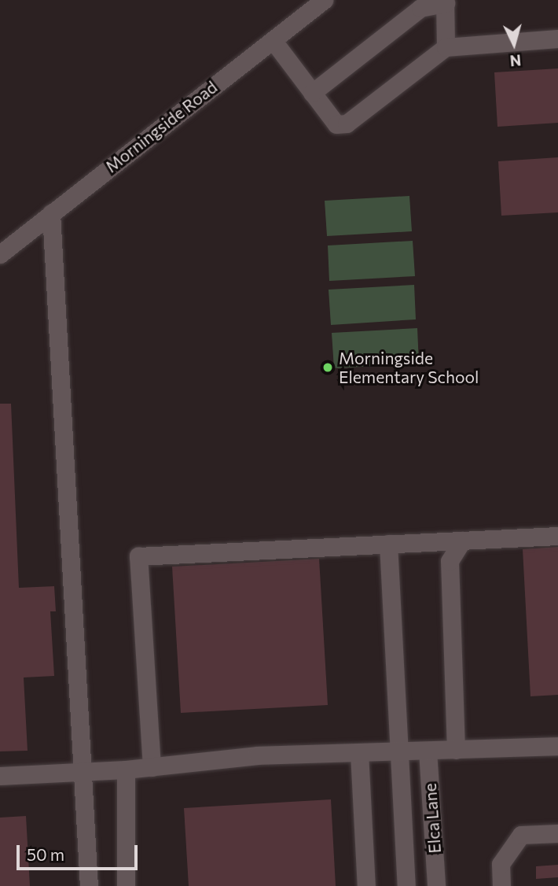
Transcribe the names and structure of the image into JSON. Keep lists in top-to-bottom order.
{
  "streets": {
    "street": ["Morningside Road", "Elca Lane"]
  },
  "places": ["Morningside Elementary School"],
  "scale_bar": "50 m",
  "north": "bottom"
}
